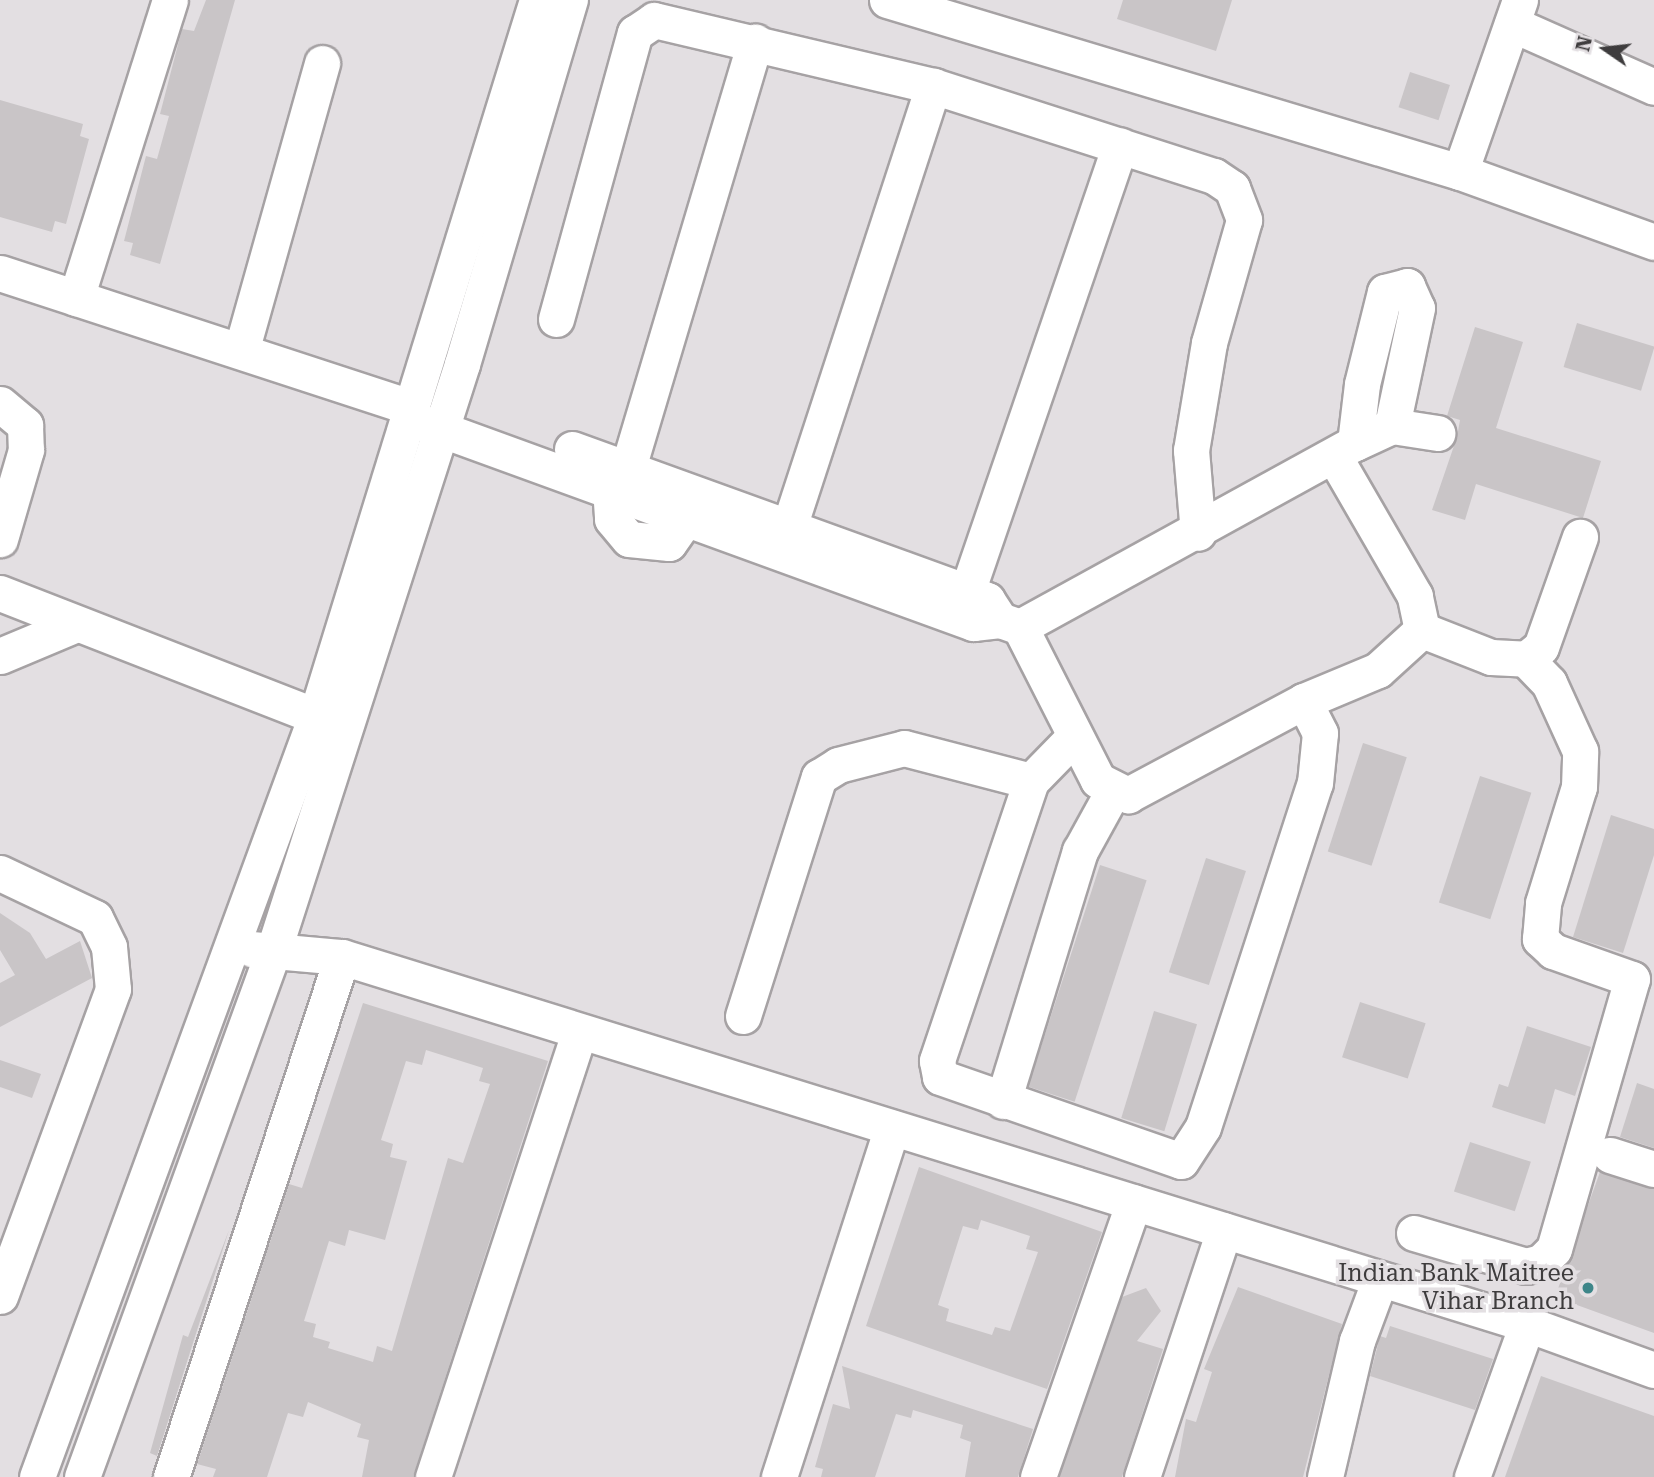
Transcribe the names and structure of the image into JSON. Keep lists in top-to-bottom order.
{
  "places": ["Indian Bank Maitree Vihar Branch"],
  "north": "left"
}
